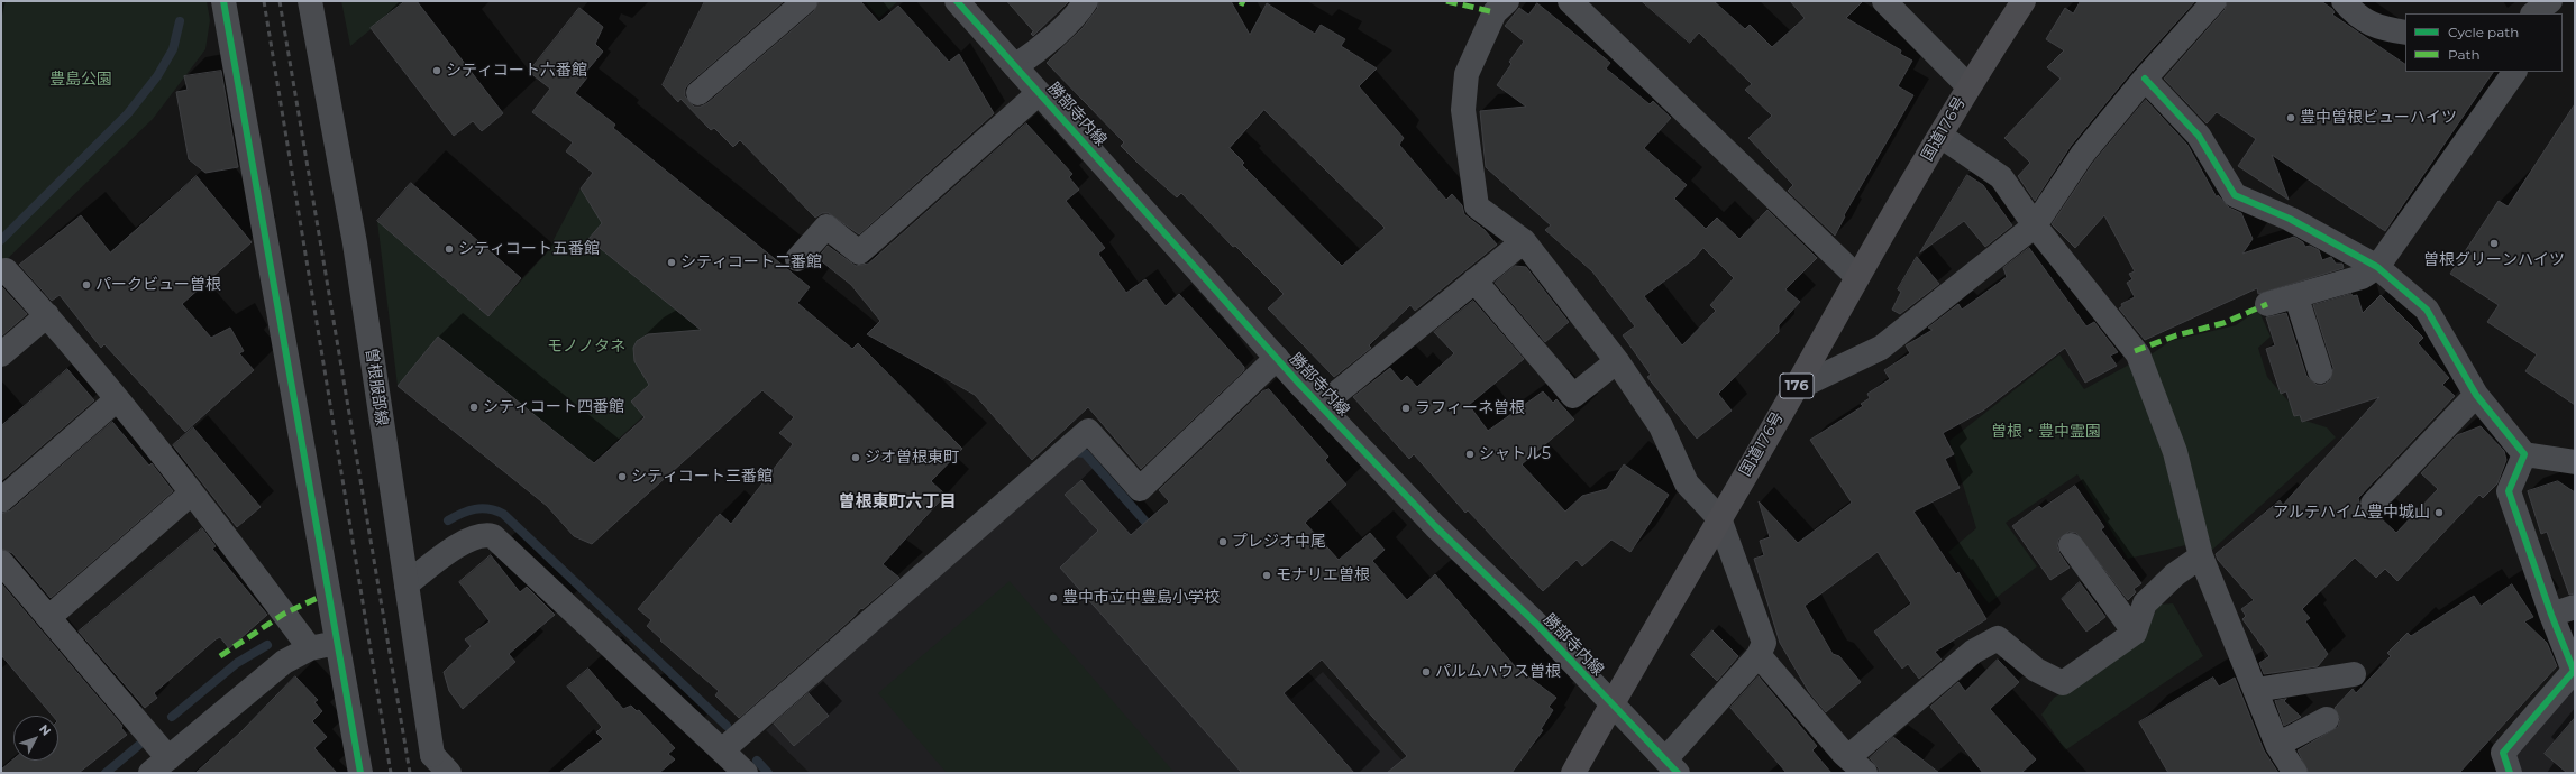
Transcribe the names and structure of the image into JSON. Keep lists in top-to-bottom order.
{
  "streets": {
    "highway": ["国道176号", "176"],
    "street": ["勝部寺内線", "曽根服部線"]
  },
  "crossings": [
    ["勝部寺内線", "国道176号"]
  ],
  "districts": ["曽根東町六丁目"],
  "parks": ["豊島公園", "モノノタネ", "曽根・豊中霊園"],
  "places": [
    "シティコート六番館",
    "豊中曽根ビューハイツ",
    "曽根グリーンハイツ",
    "シティコート五番館",
    "シティコート二番館",
    "パークビュー曽根",
    "シティコート四番館",
    "ラフィーネ曽根",
    "シャトル5",
    "ジオ曽根東町",
    "シティコート三番館",
    "アルテハイム豊中城山",
    "プレジオ中尾",
    "モナリエ曽根",
    "豊中市立中豊島小学校",
    "パルムハウス曽根"
  ],
  "legend": ["Cycle path", "Path"],
  "north": "top right"
}
